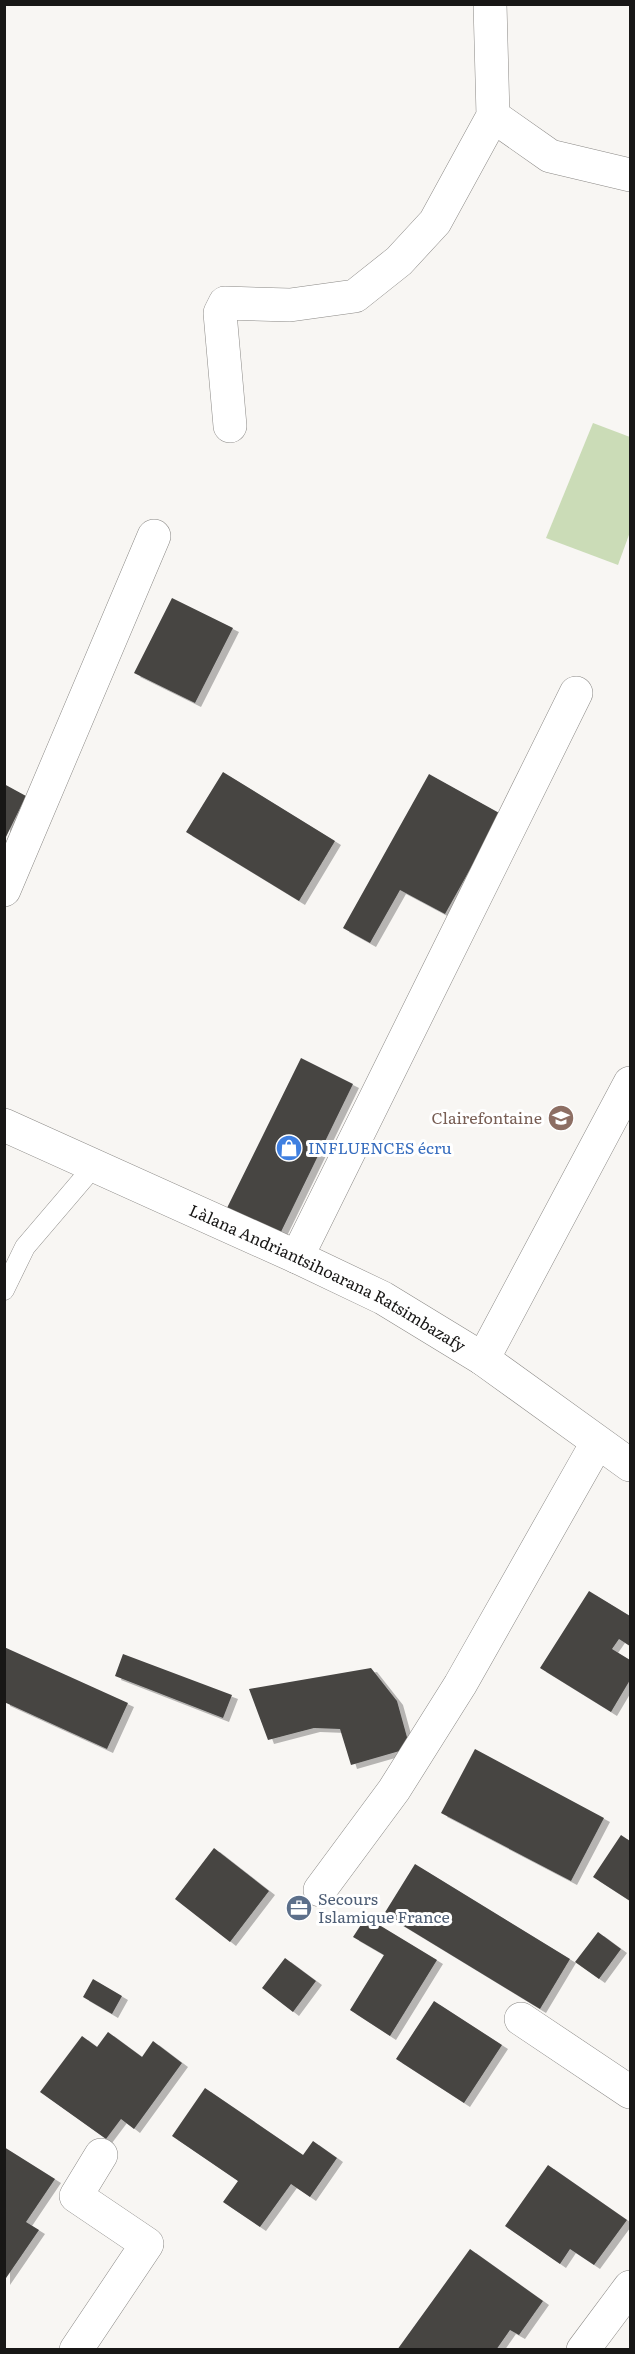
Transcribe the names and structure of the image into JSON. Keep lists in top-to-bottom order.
{
  "streets": {
    "street": ["Làlana Andriantsihoarana Ratsimbazafy"]
  },
  "places": {
    "school or university": ["Clairefontaine"],
    "shop": ["INFLUENCES écru"],
    "office": ["Secours Islamique France"]
  }
}
